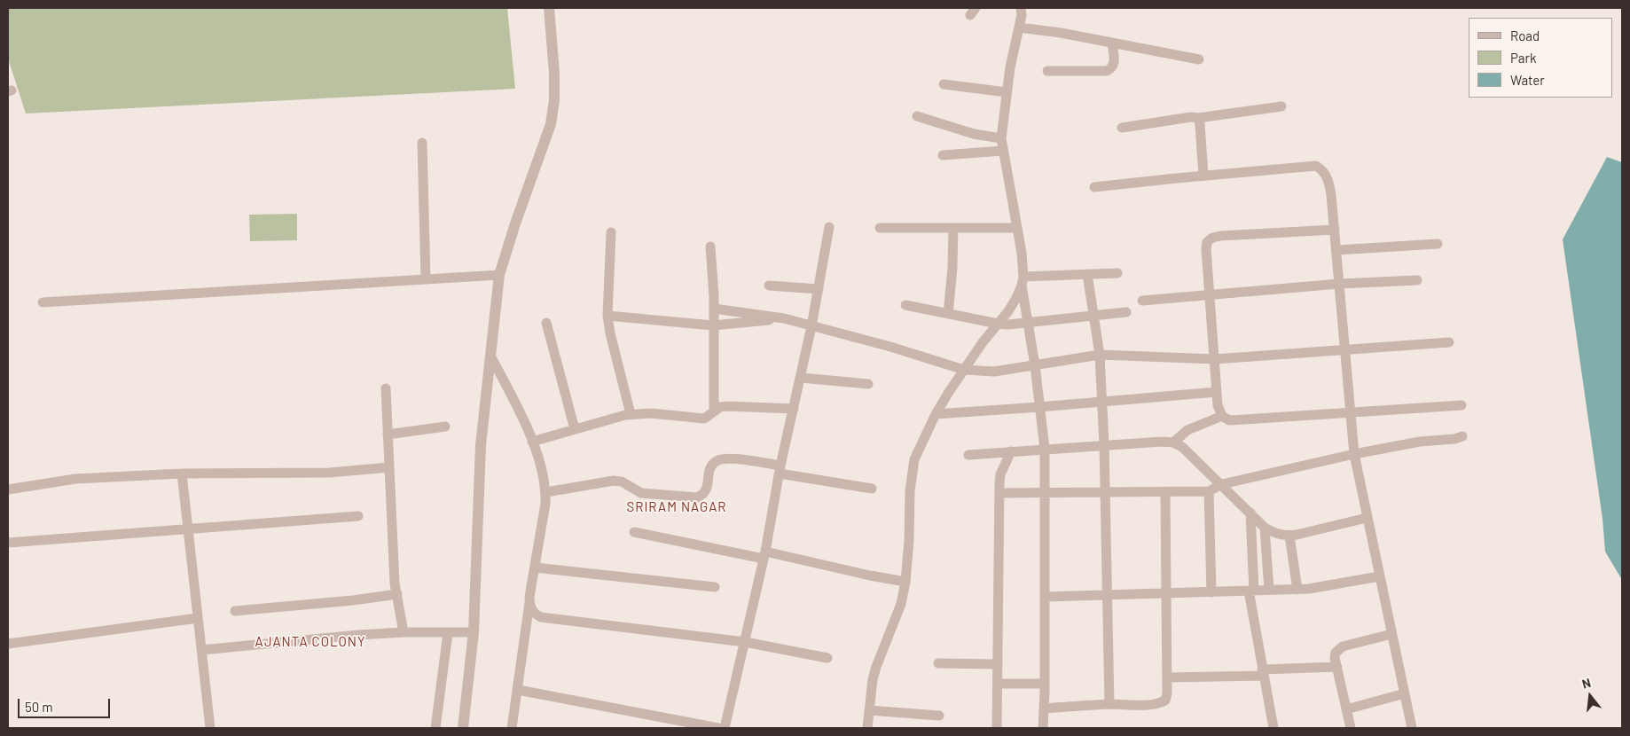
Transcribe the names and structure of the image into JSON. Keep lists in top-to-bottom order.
{
  "districts": ["SRIRAM NAGAR", "AJANTA COLONY"],
  "legend": ["Road", "Park", "Water"],
  "scale_bar": "50 m",
  "north": "top"
}
